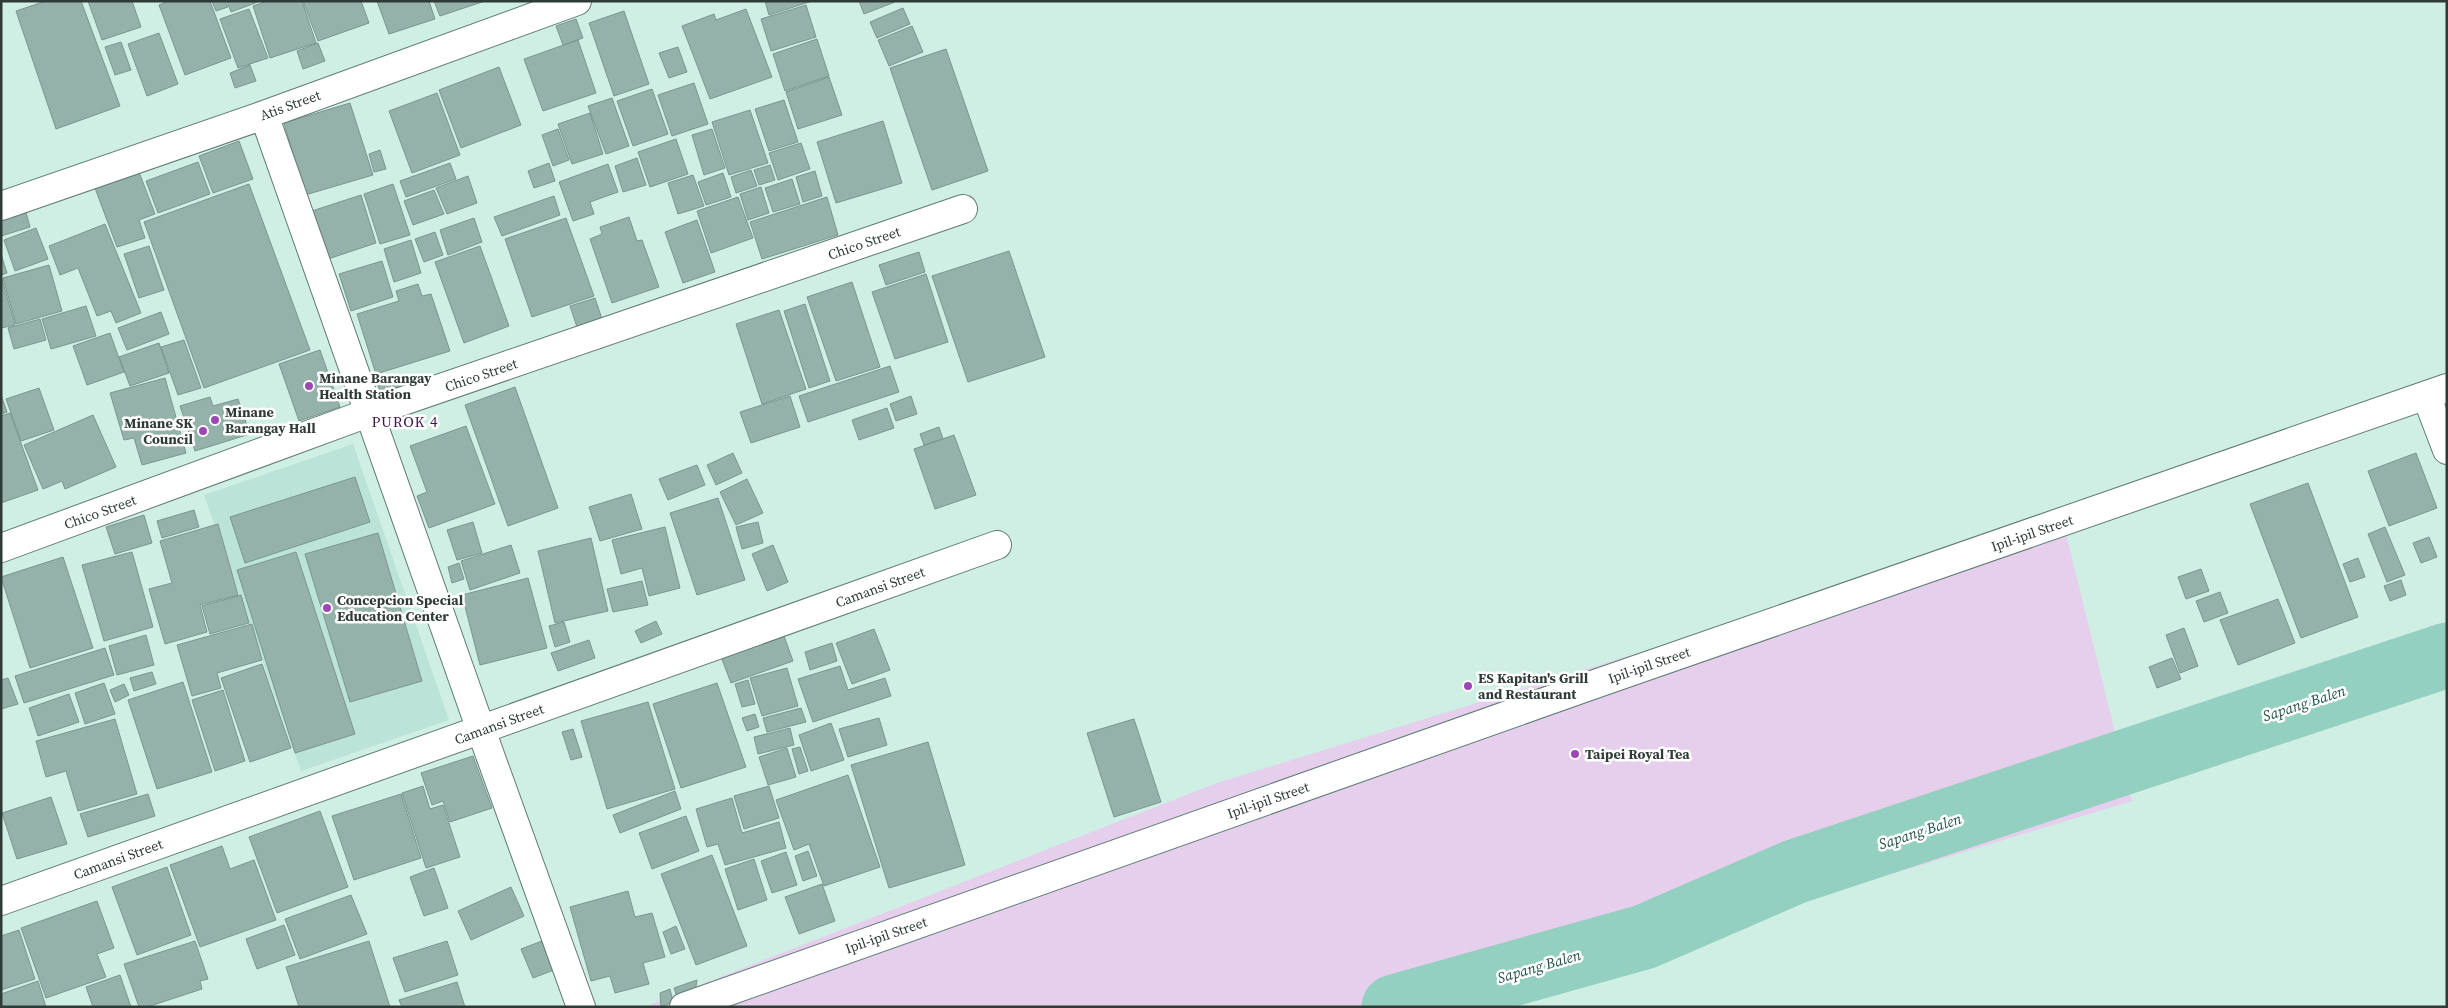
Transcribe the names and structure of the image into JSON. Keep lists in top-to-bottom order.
{
  "streets": {
    "street": [
      "Atis Street",
      "Chico Street",
      "Ipil-ipil Street",
      "Camansi Street"
    ]
  },
  "districts": ["PUROK 4"],
  "water": ["Sapang Balen"],
  "places": [
    "Minane Barangay Health Station",
    "Minane Barangay Hall",
    "Minane SK Council",
    "Concepcion Special Education Center",
    "ES Kapitan's Grill and Restaurant",
    "Taipei Royal Tea"
  ]
}
